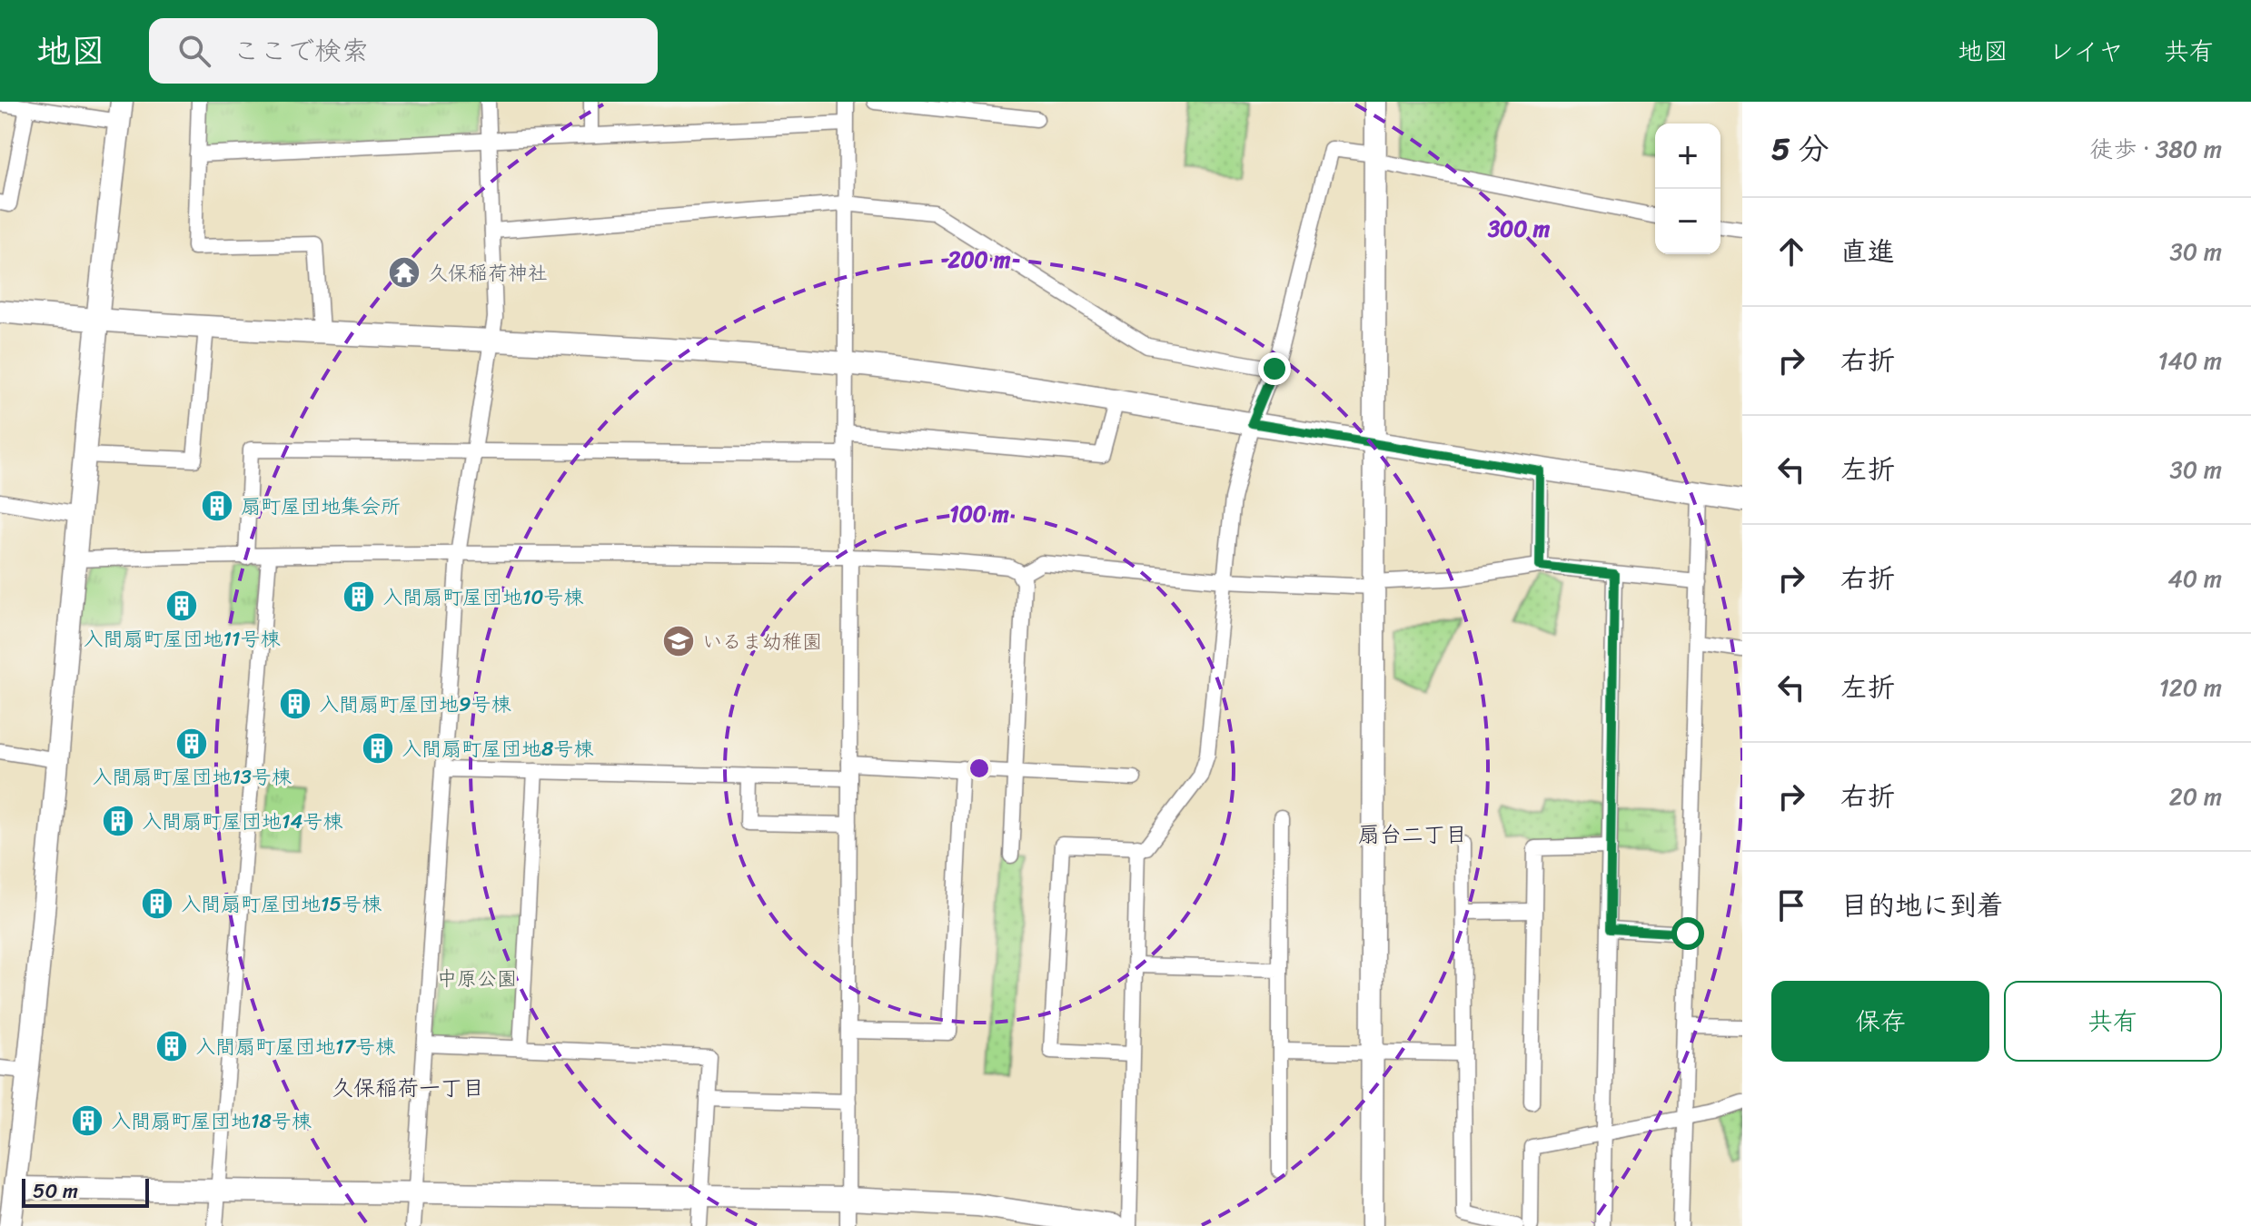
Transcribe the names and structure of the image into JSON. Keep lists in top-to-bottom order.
{
  "districts": ["扇台二丁目", "久保稲荷一丁目"],
  "parks": ["中原公園"],
  "places": {
    "temple": ["久保稲荷神社"],
    "building": [
      "扇町屋団地集会所",
      "入間扇町屋団地10号棟",
      "入間扇町屋団地11号棟",
      "入間扇町屋団地9号棟",
      "入間扇町屋団地13号棟",
      "入間扇町屋団地8号棟",
      "入間扇町屋団地14号棟",
      "入間扇町屋団地15号棟",
      "入間扇町屋団地17号棟",
      "入間扇町屋団地18号棟"
    ],
    "school or university": ["いるま幼稚園"]
  },
  "scale_bar": "50 m",
  "page": {
    "header": "地図",
    "search": "ここで検索",
    "nav": ["地図", "レイヤ", "共有"],
    "heading": ["5 分", "徒歩 · 380 m"],
    "map_buttons": ["+", "−"],
    "list": [
      ["直進", "30 m"],
      ["右折", "140 m"],
      ["左折", "30 m"],
      ["右折", "40 m"],
      ["左折", "120 m"],
      ["右折", "20 m"],
      "目的地に到着"
    ],
    "buttons": ["保存", "共有"],
    "scale": "50 m"
  },
  "rings": ["300 m", "200 m", "100 m"]
}
